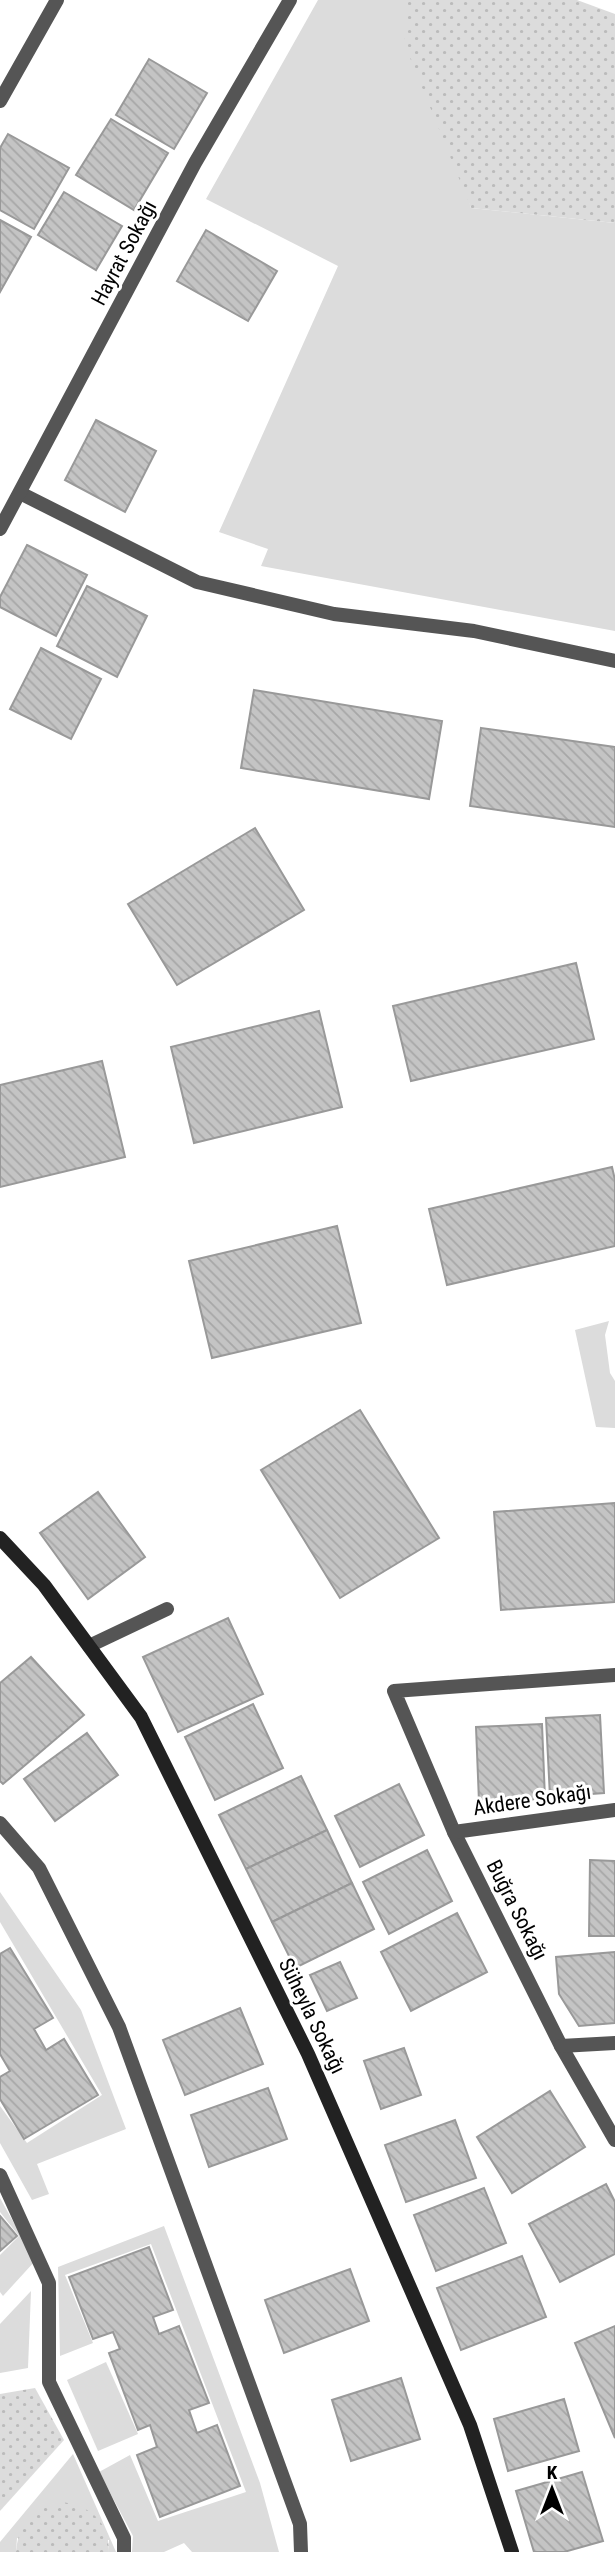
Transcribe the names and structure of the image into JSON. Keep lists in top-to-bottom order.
{
  "streets": {
    "street": [
      "Hayrat Sokağı",
      "Akdere Sokağı",
      "Buğra Sokağı",
      "Süheyla Sokağı"
    ]
  },
  "crossings": [
    ["Akdere Sokağı", "Buğra Sokağı"]
  ],
  "north": "top"
}
